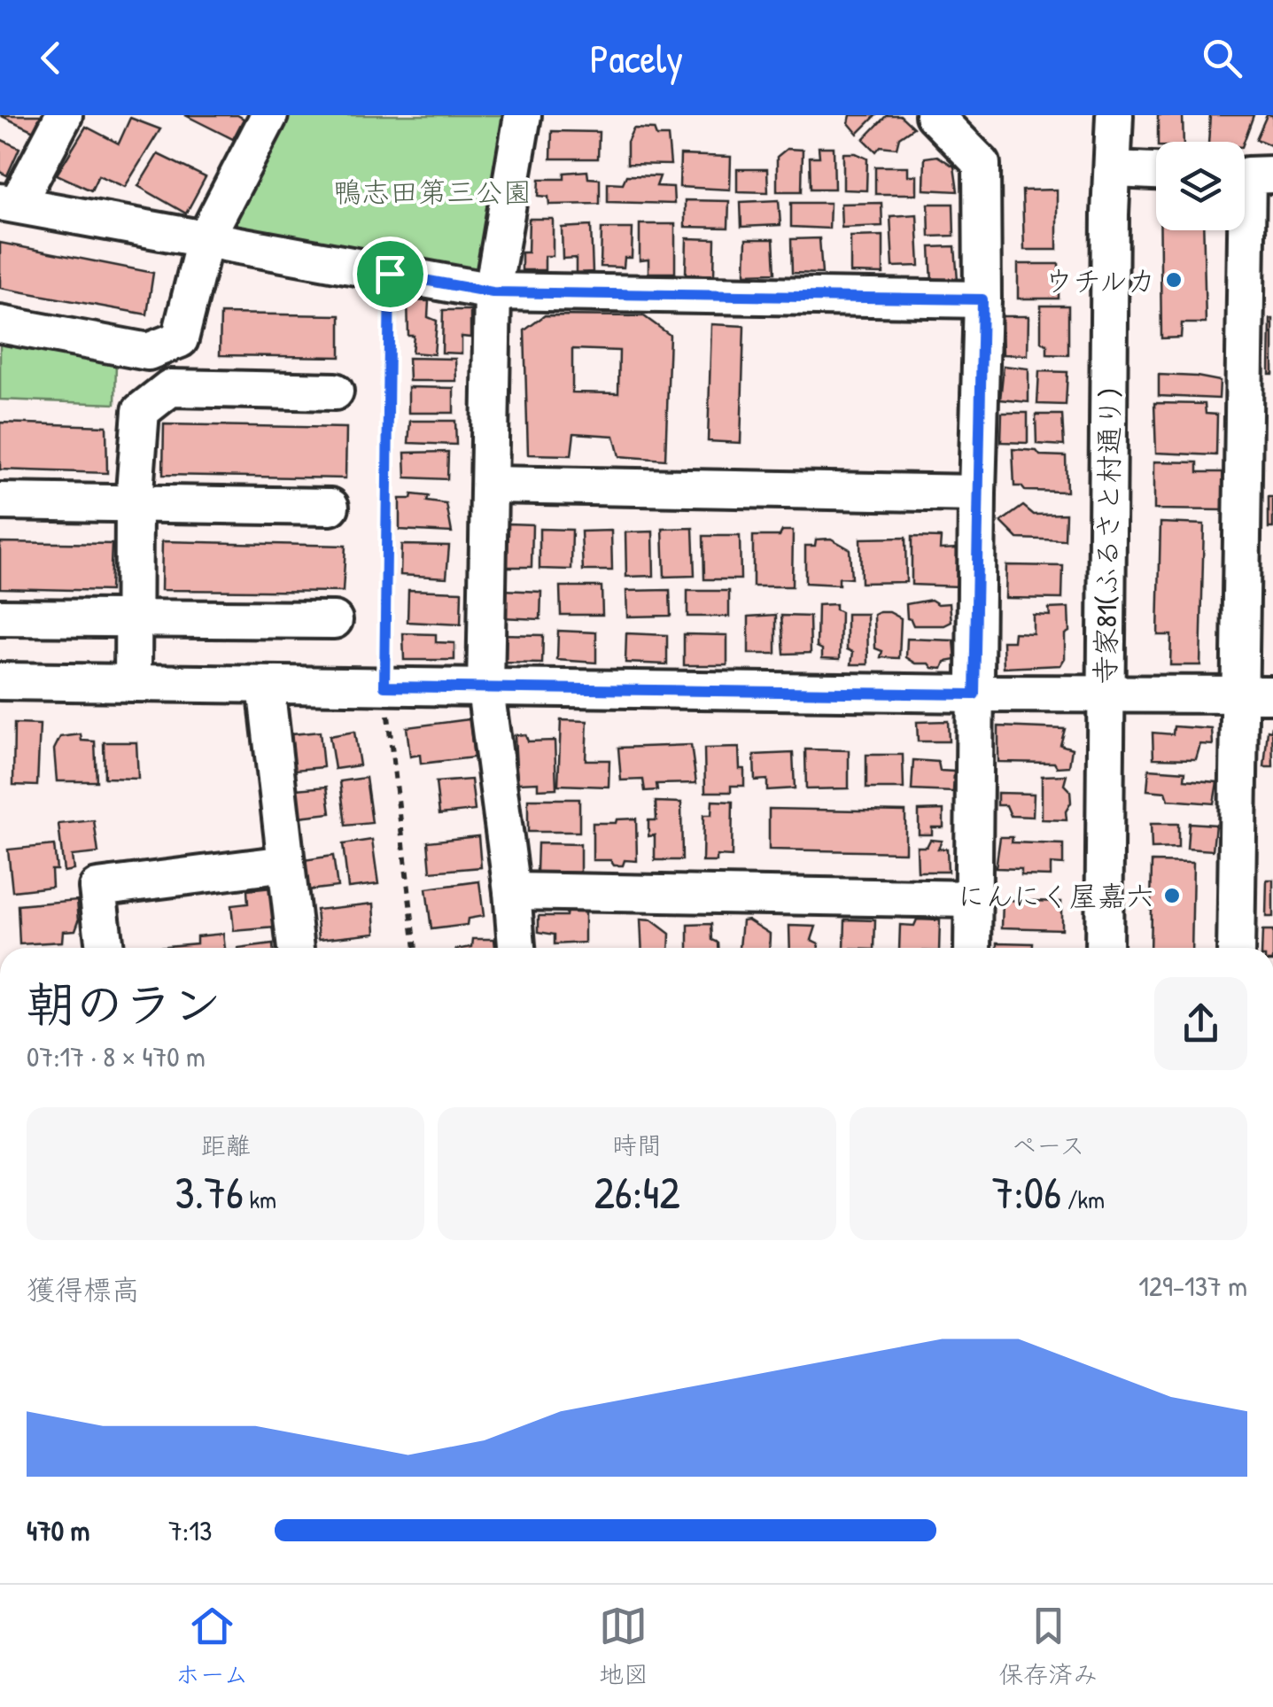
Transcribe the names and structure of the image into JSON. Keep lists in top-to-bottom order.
{
  "streets": {
    "street": ["寺家81(ふるさと村通り)"]
  },
  "parks": ["鴨志田第三公園"],
  "places": ["ウチルカ", "にんにく屋嘉六"],
  "page": {
    "header": "Pacely",
    "heading": ["朝のラン", "07:17 · 8 × 470 m"],
    "stats": [
      ["距離", "3.76 km"],
      ["時間", "26:42"],
      ["ペース", "7:06 /km"]
    ],
    "chart": ["獲得標高", "129–137 m"],
    "list": [
      {
        "name": "470 m",
        "note": "7:13"
      }
    ],
    "tabs": ["ホーム", "地図", "保存済み"]
  }
}
